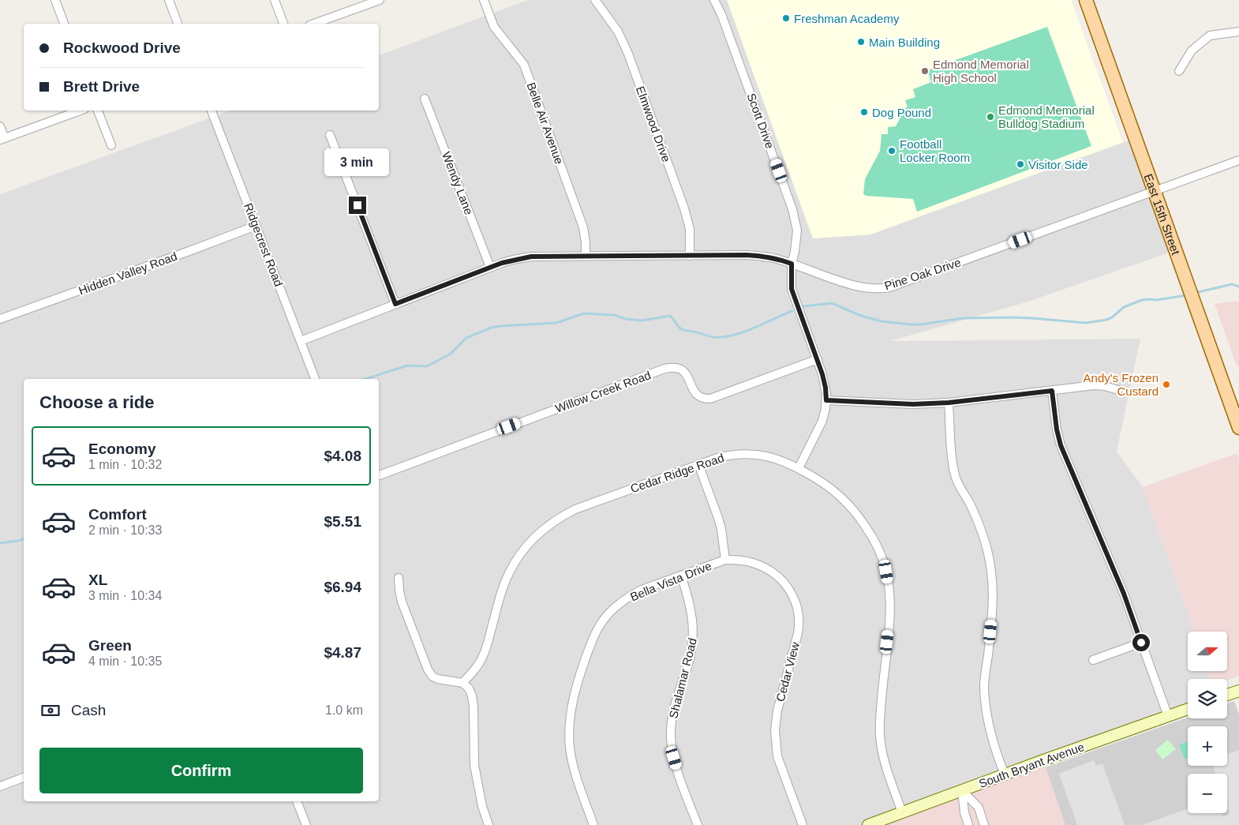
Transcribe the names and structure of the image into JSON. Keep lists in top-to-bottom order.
{
  "streets": {
    "main road": ["East 15th Street"],
    "street": [
      "Scott Drive",
      "Belle Air Avenue",
      "Elmwood Drive",
      "Wendy Lane",
      "Ridgecrest Road",
      "Hidden Valley Road",
      "Pine Oak Drive",
      "Willow Creek Road",
      "Cedar Ridge Road",
      "Bella Vista Drive",
      "Cedar View",
      "Shalamar Road",
      "South Bryant Avenue"
    ]
  },
  "crossings": [
    ["Scott Drive", "Pine Oak Drive"],
    ["Scott Drive", "Willow Creek Road"],
    ["Scott Drive", "Cedar Ridge Road"],
    ["Belle Air Avenue", "Pine Oak Drive"],
    ["Elmwood Drive", "Pine Oak Drive"],
    ["Wendy Lane", "Pine Oak Drive"],
    ["East 15th Street", "Pine Oak Drive"],
    ["Ridgecrest Road", "Hidden Valley Road"],
    ["Ridgecrest Road", "Pine Oak Drive"],
    ["Cedar Ridge Road", "South Bryant Avenue"],
    ["Bella Vista Drive", "Cedar View"],
    ["Bella Vista Drive", "Shalamar Road"]
  ],
  "places": [
    "Freshman Academy",
    "Main Building",
    "Edmond Memorial High School",
    "Dog Pound",
    "Edmond Memorial Bulldog Stadium",
    "Football Locker Room",
    "Visitor Side",
    "Andy's Frozen Custard"
  ],
  "north": "right",
  "page": {
    "banner": ["Rockwood Drive", "Brett Drive"],
    "bubble": "3 min",
    "heading": "Choose a ride",
    "list": [
      {
        "name": "Economy",
        "note": "1 min · 10:32",
        "value": "$4.08"
      },
      {
        "name": "Comfort",
        "note": "2 min · 10:33",
        "value": "$5.51"
      },
      {
        "name": "XL",
        "note": "3 min · 10:34",
        "value": "$6.94"
      },
      {
        "name": "Green",
        "note": "4 min · 10:35",
        "value": "$4.87"
      }
    ],
    "map_buttons": ["+", "−"],
    "pay": ["Cash", "1.0 km"],
    "buttons": "Confirm"
  }
}
